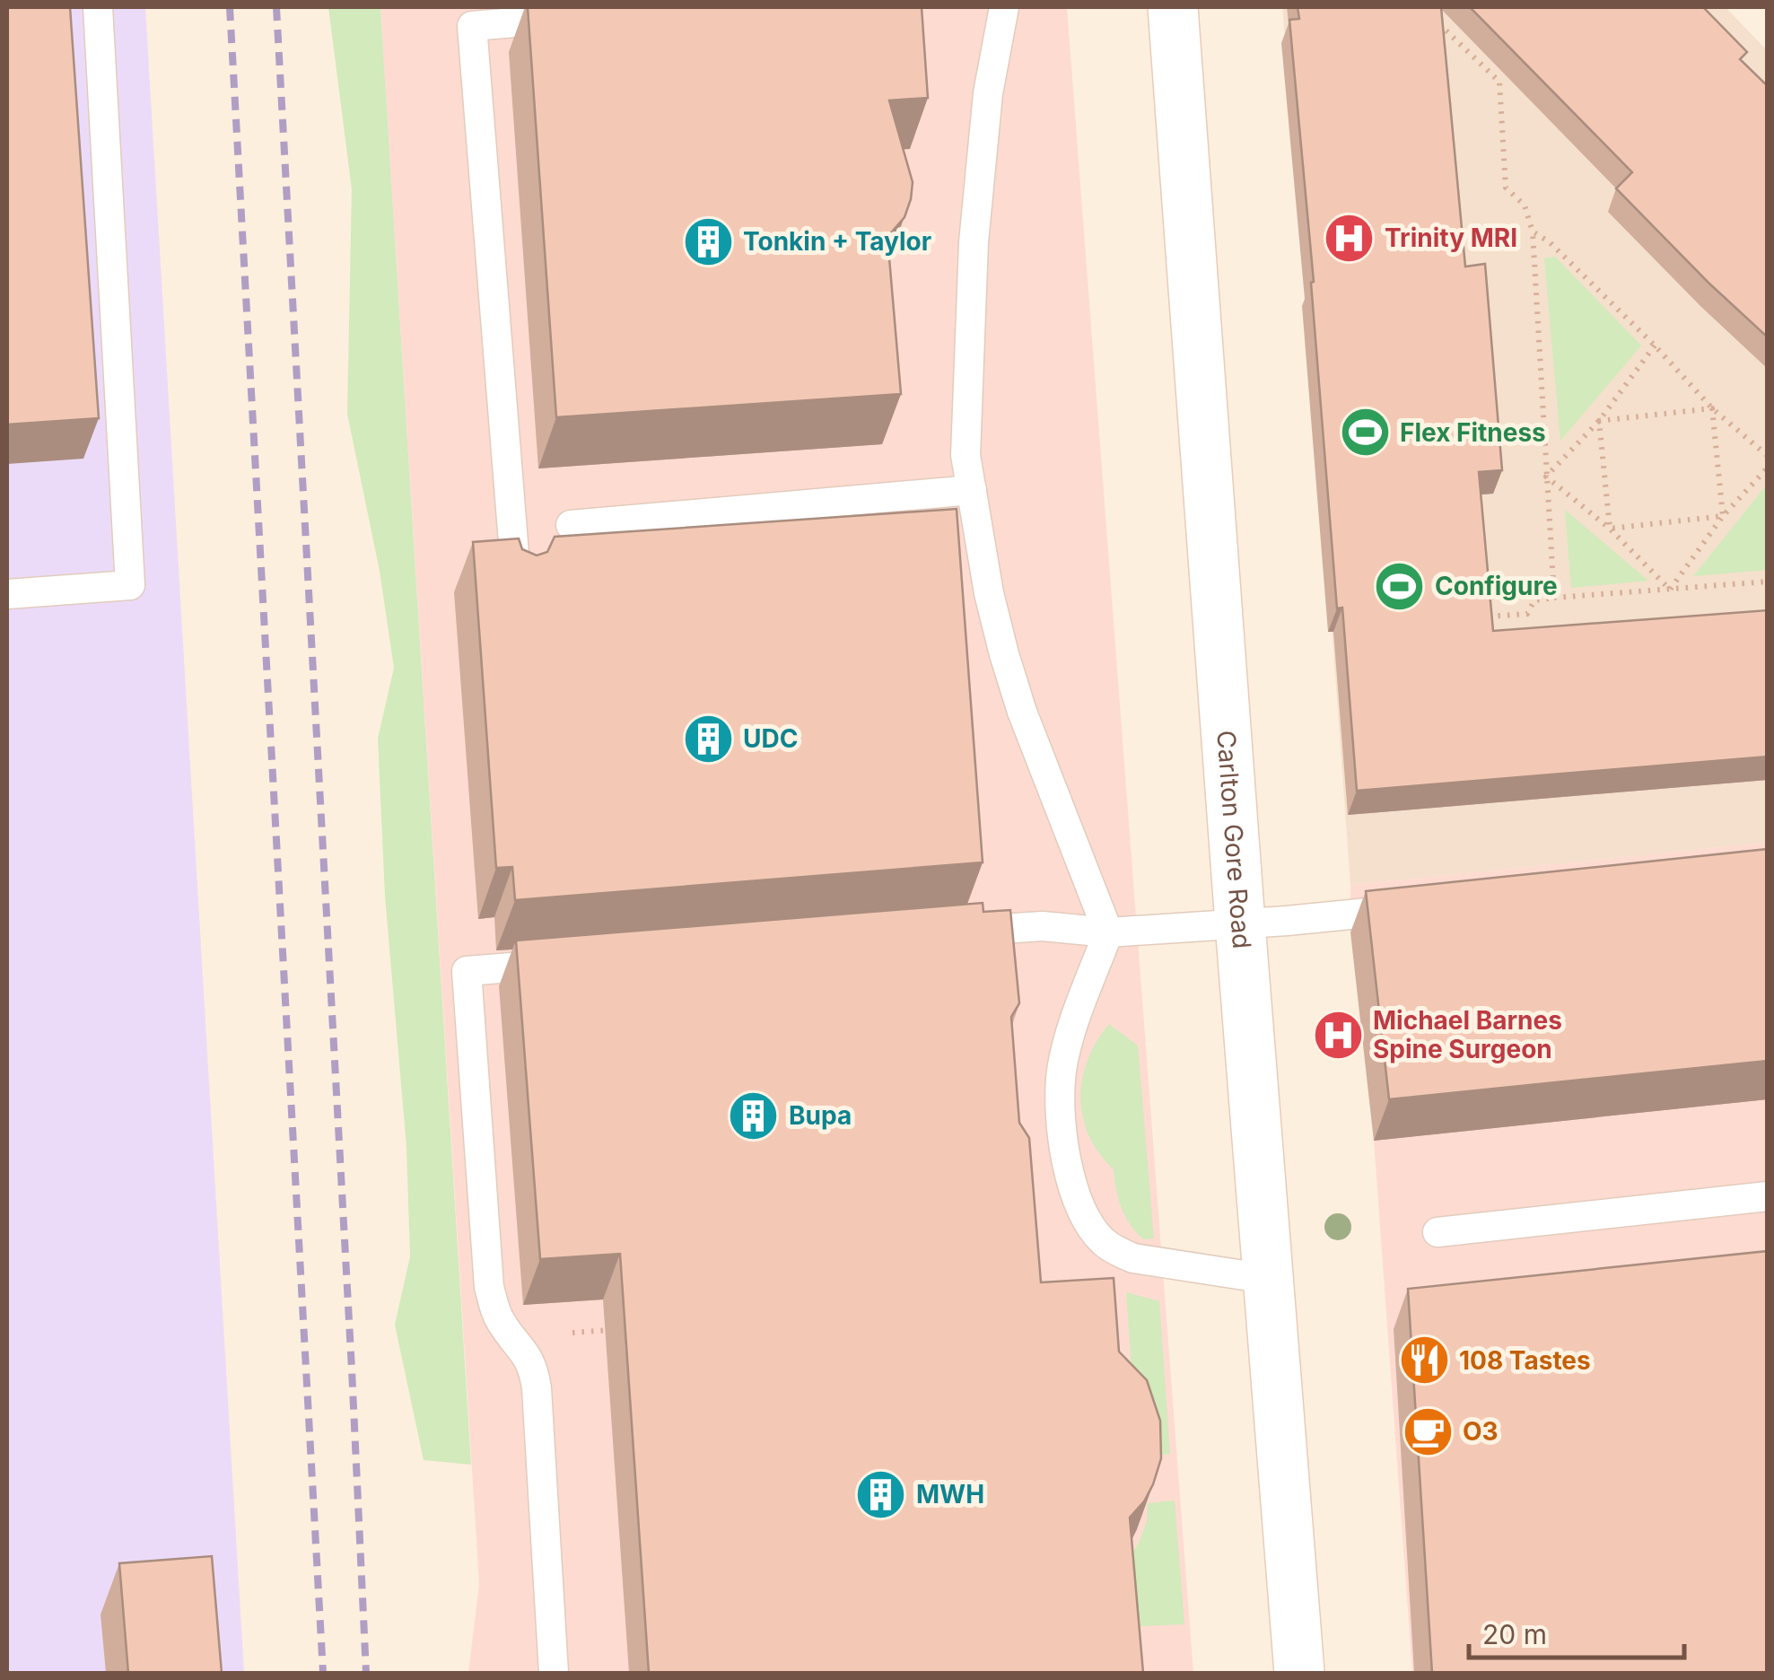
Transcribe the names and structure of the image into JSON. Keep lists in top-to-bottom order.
{
  "streets": {
    "main road": ["Carlton Gore Road"]
  },
  "places": {
    "hospital": ["Trinity MRI", "Michael Barnes Spine Surgeon"],
    "building": [
      "Tonkin + Taylor",
      "UDC",
      "Bupa",
      "MWH"
    ],
    "sports": ["Flex Fitness", "Configure"],
    "restaurant": ["108 Tastes"],
    "cafe": ["O3"]
  },
  "scale_bar": "20 m"
}
